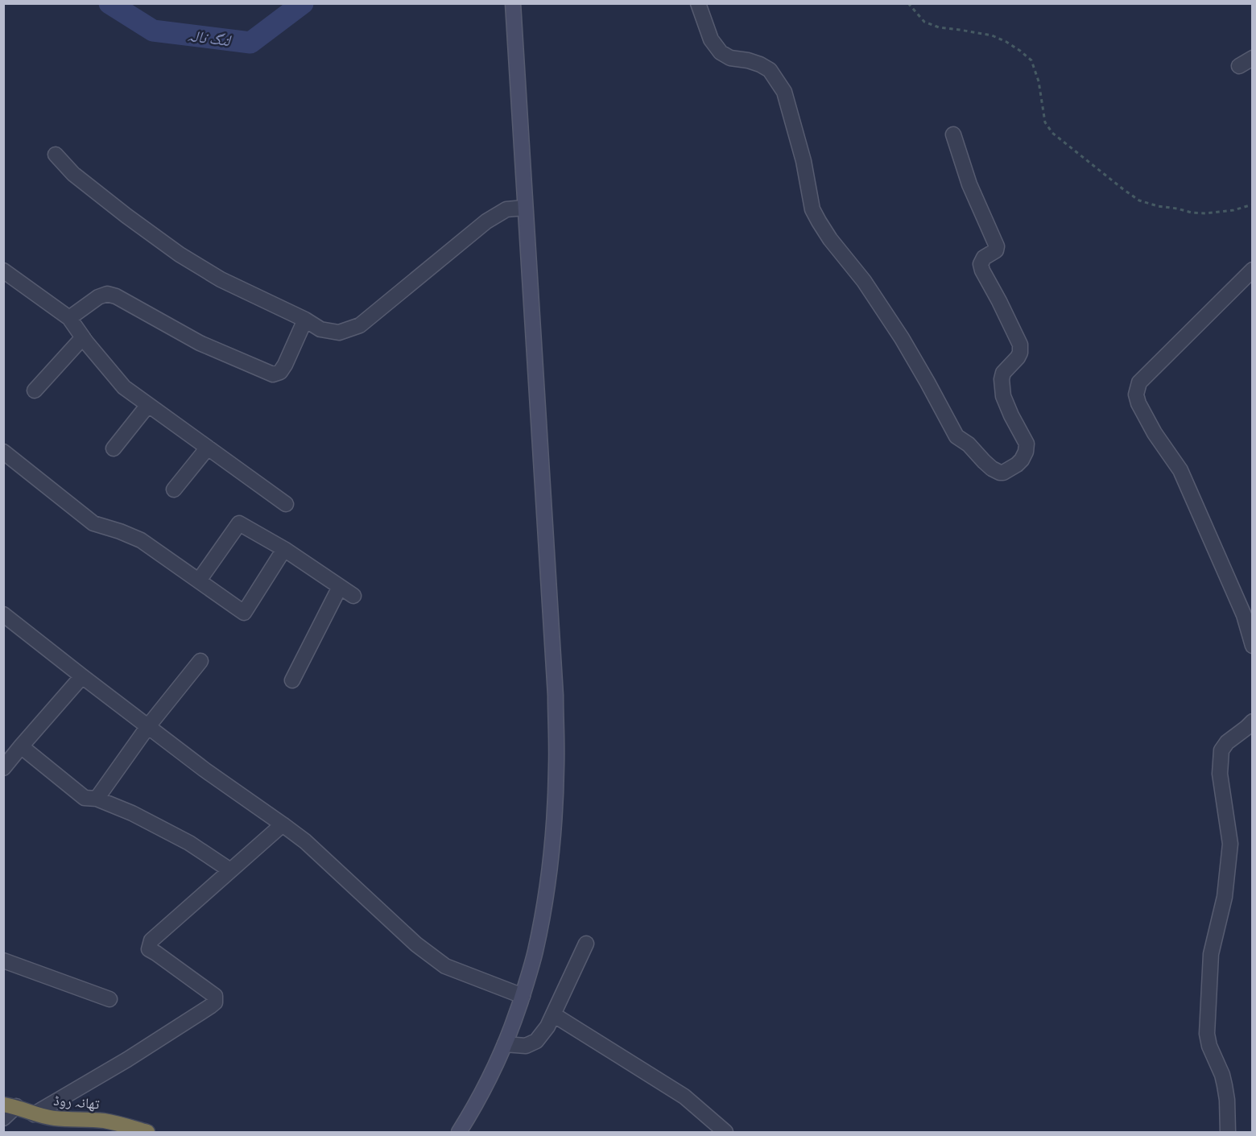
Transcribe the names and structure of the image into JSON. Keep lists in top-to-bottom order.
{
  "streets": {
    "highway": ["تھانہ روڈ"]
  },
  "water": ["لنگ نالہ"]
}
